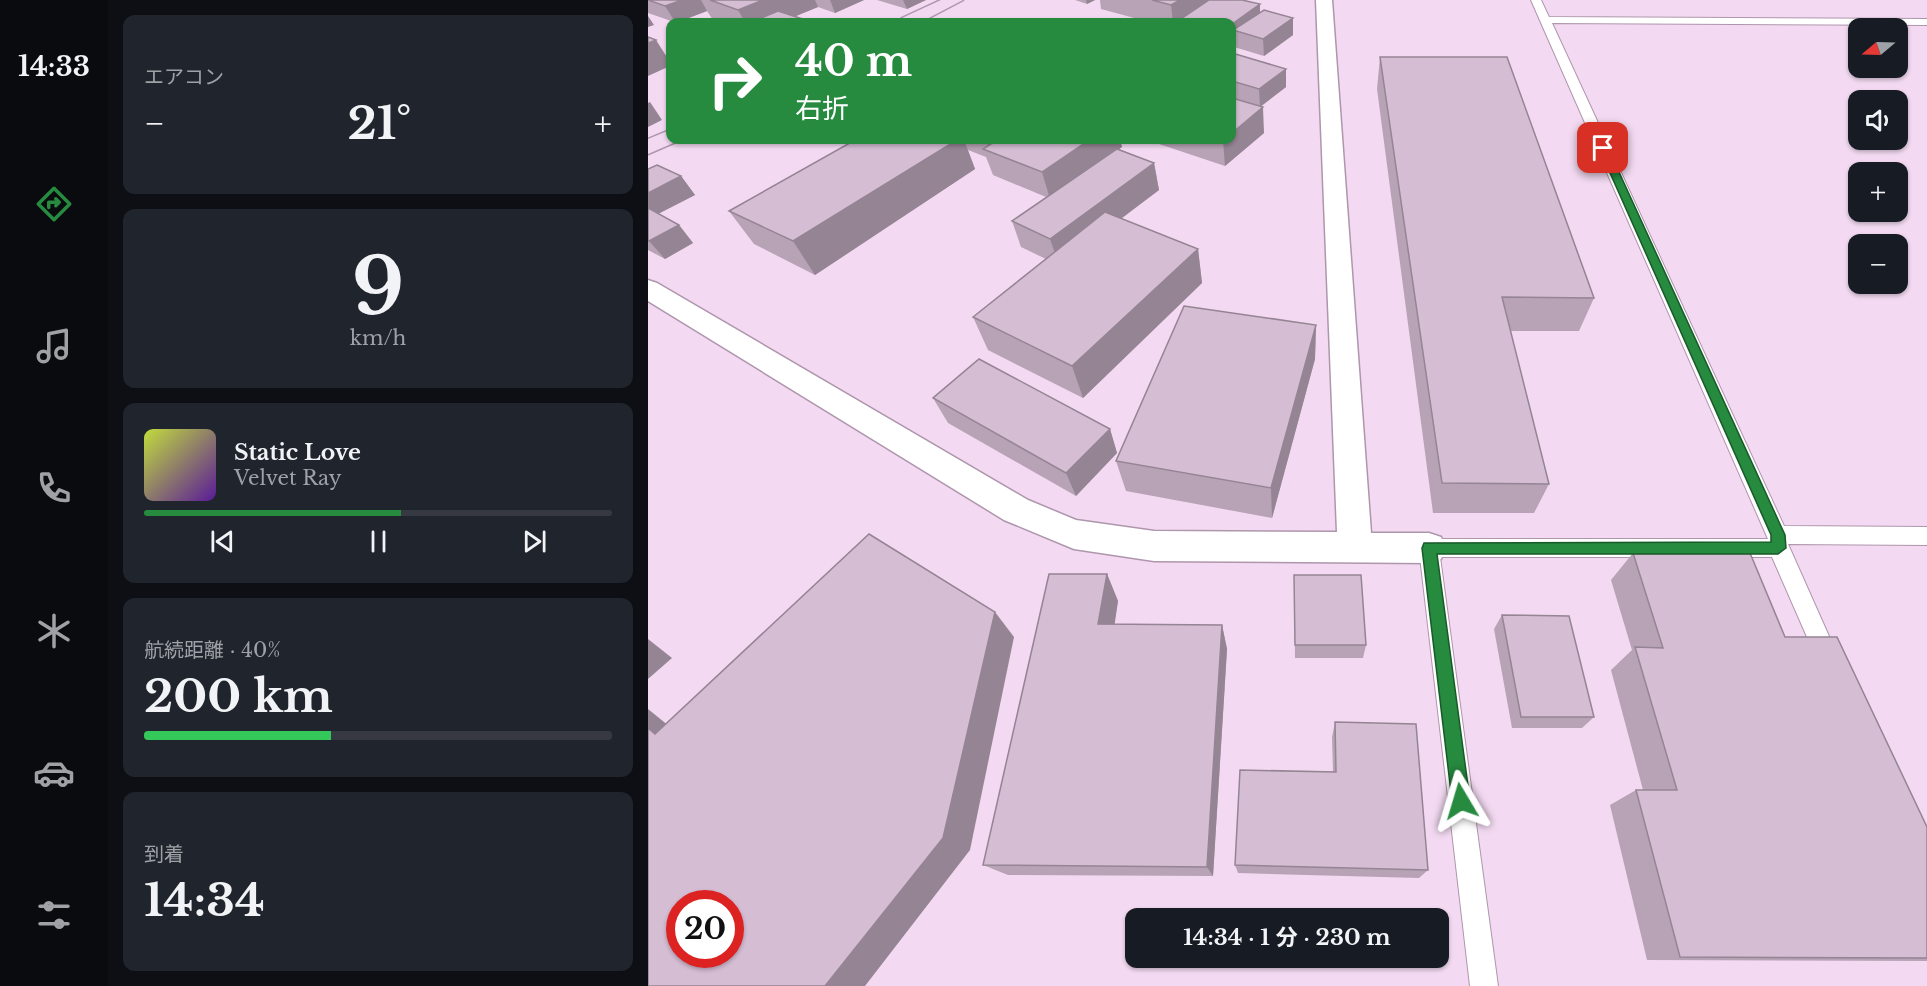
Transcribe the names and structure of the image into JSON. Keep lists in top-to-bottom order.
{
  "north": "left",
  "page": {
    "tabs": "14:33",
    "tile": [
      "エアコン",
      ["9", "km/h"],
      ["航続距離 · 40%", "200 km"],
      ["到着", "14:34"]
    ],
    "map_buttons": ["+", "−"],
    "turn": ["40 m", "右折"],
    "heat": ["−", "21°", "+"],
    "song": ["Static Love", "Velvet Ray"],
    "limit": "20",
    "trip": "14:34 · 1 分 · 230 m"
  }
}
